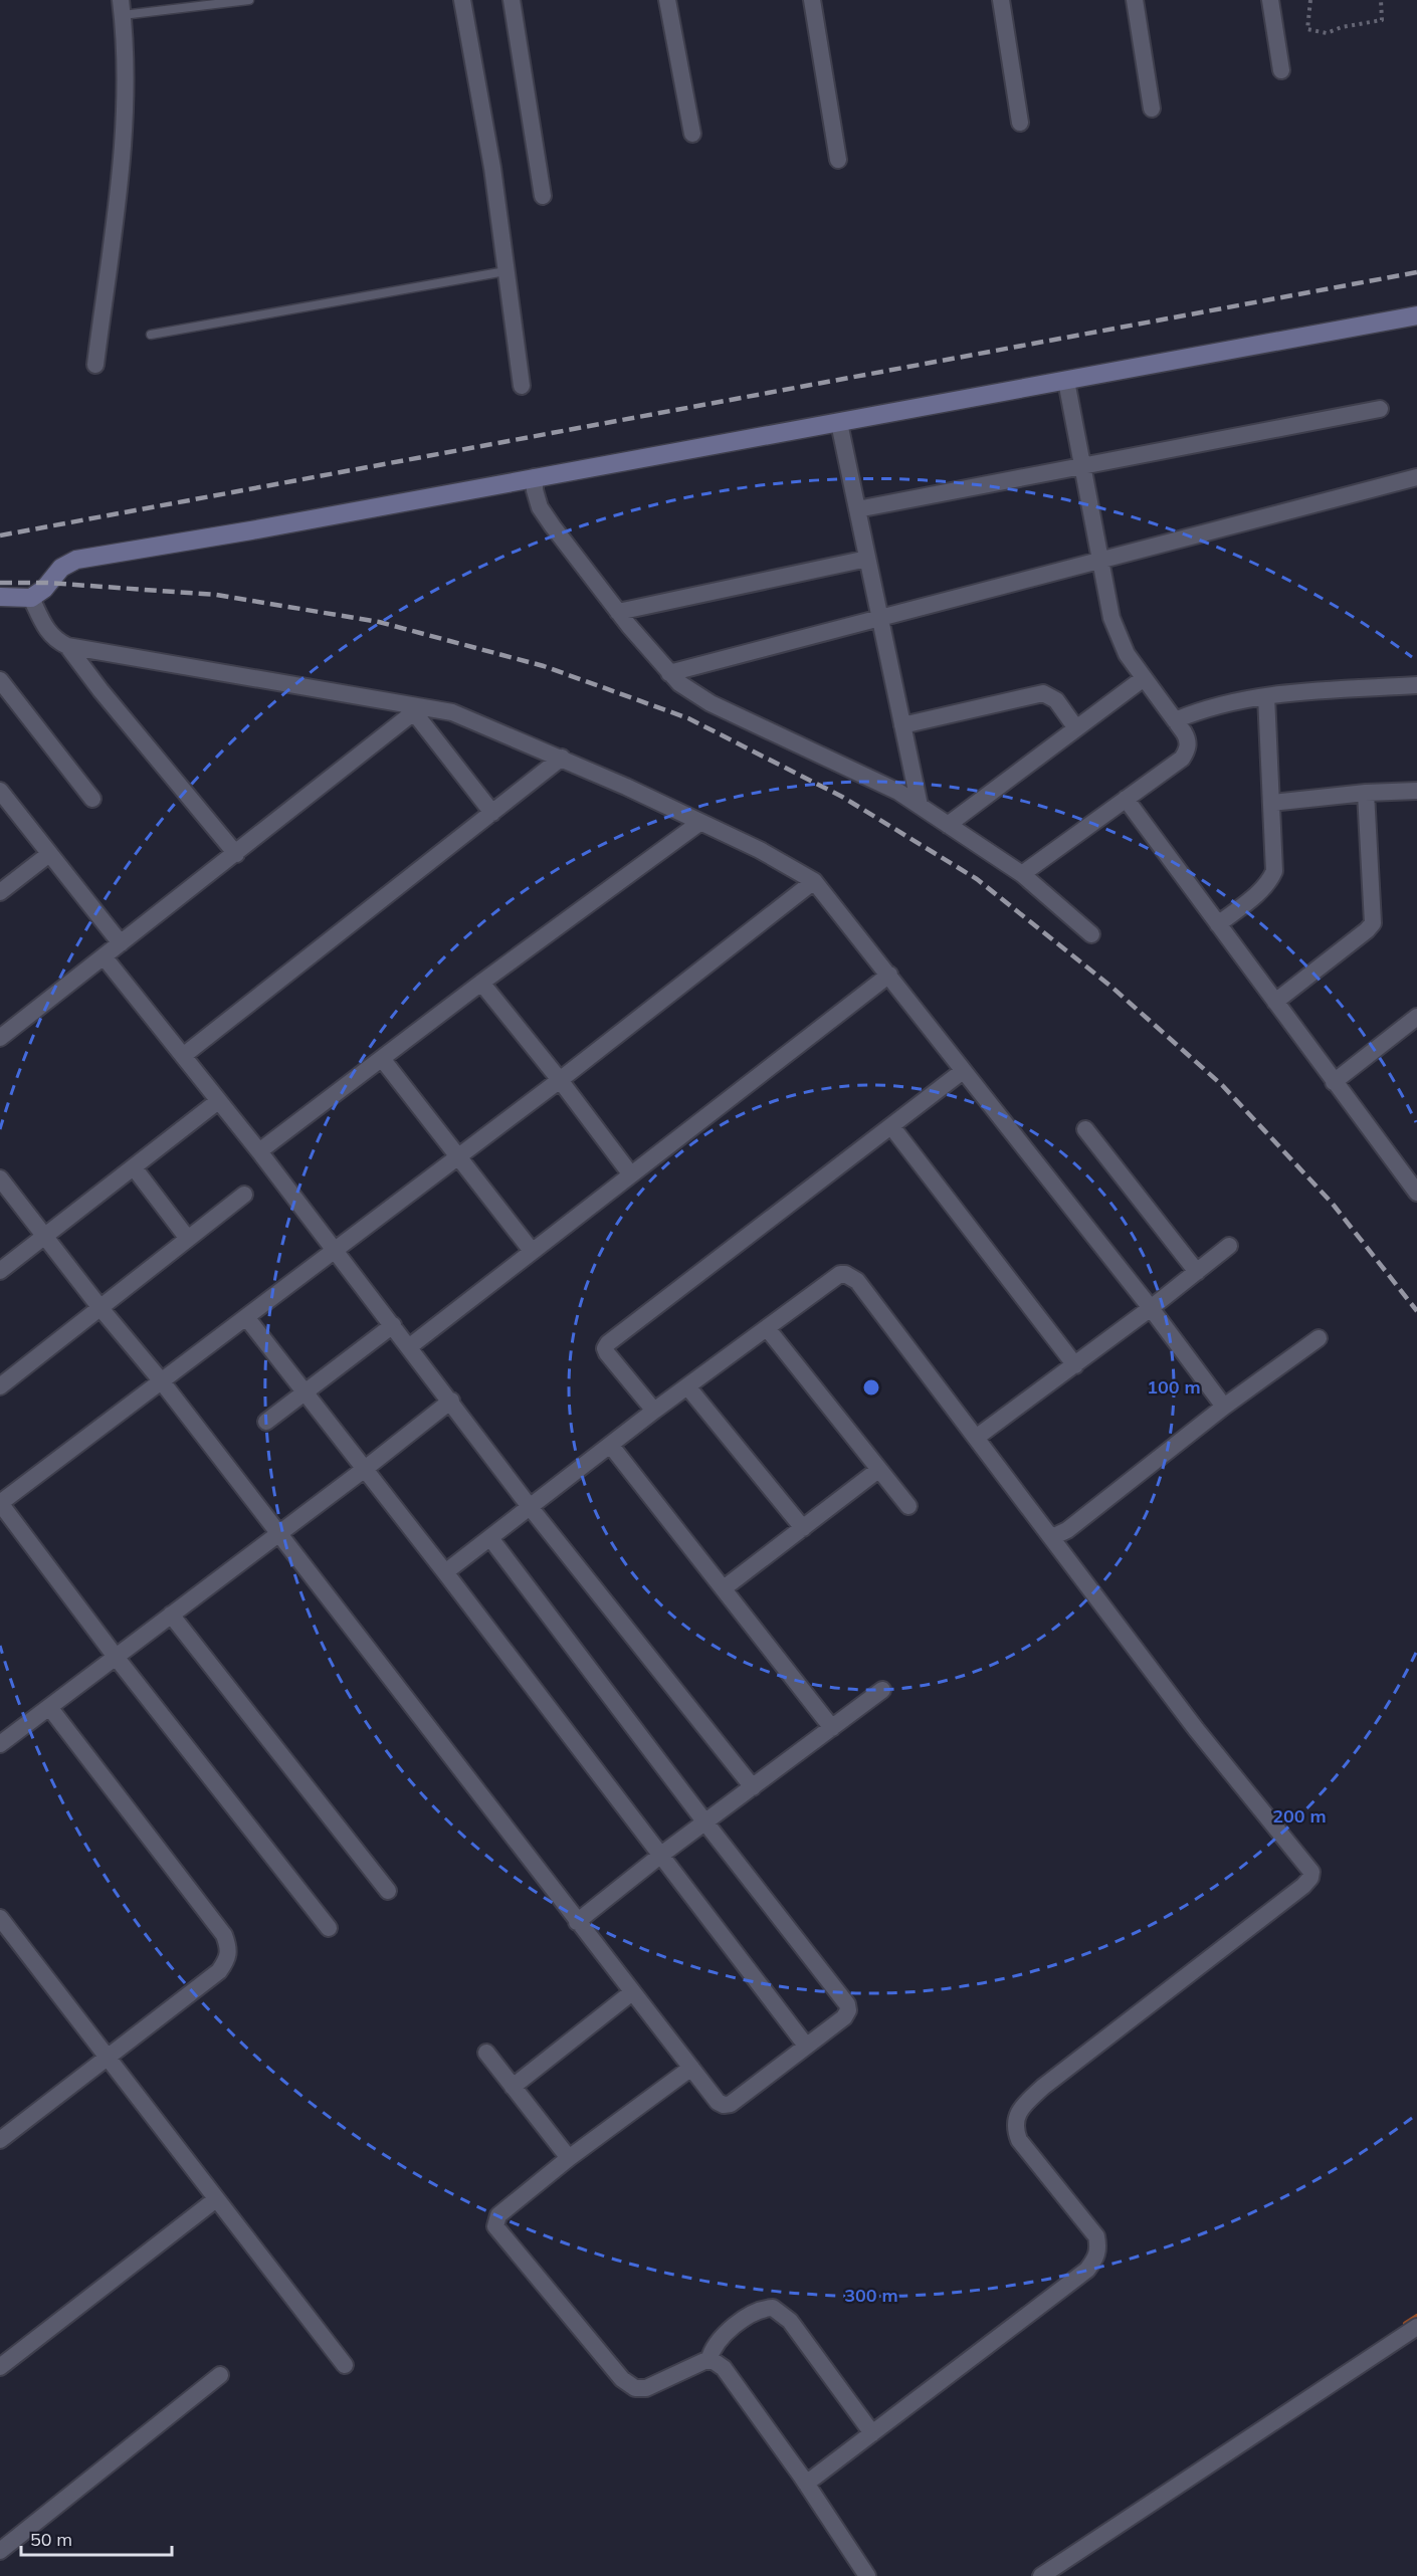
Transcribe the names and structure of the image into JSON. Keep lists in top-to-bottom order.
{
  "scale_bar": "50 m",
  "rings": ["100 m", "200 m", "300 m"]
}
